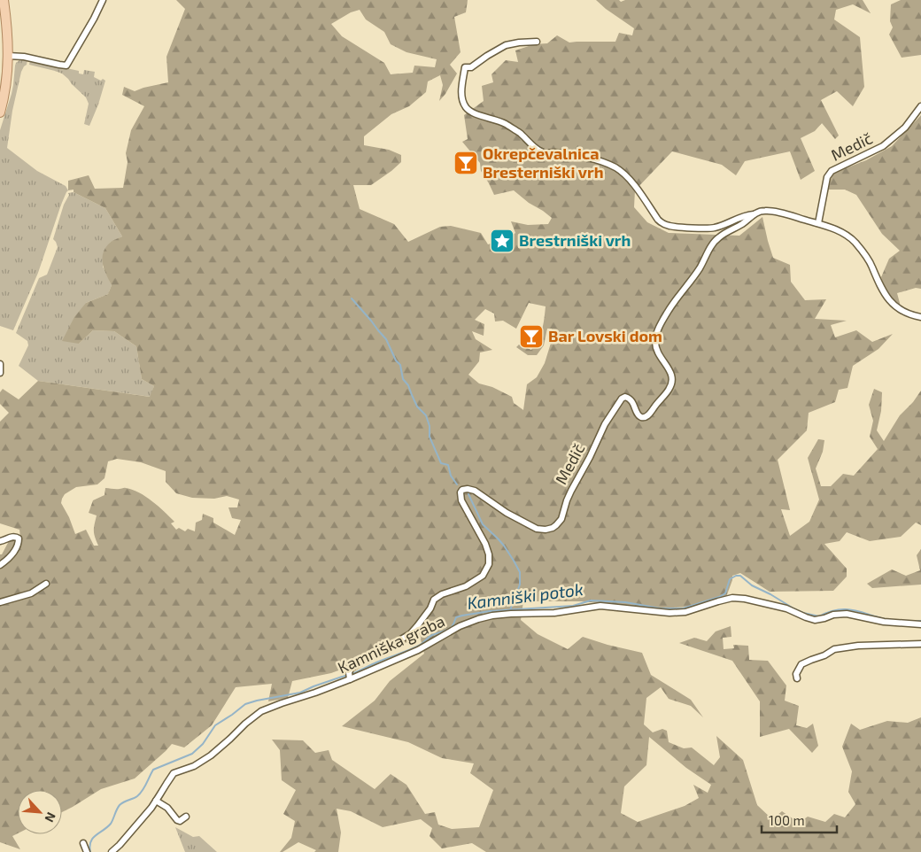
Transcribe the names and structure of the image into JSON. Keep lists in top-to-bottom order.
{
  "streets": {
    "street": ["Medič", "Kamniška graba"]
  },
  "crossings": [
    ["Medič", "Kamniška graba"]
  ],
  "water": ["Kamniški potok"],
  "places": {
    "bar": ["Okrepčevalnica Bresterniški vrh", "Bar Lovski dom"],
    "place": ["Brestrniški vrh"]
  },
  "scale_bar": "100 m",
  "north": "bottom right"
}
